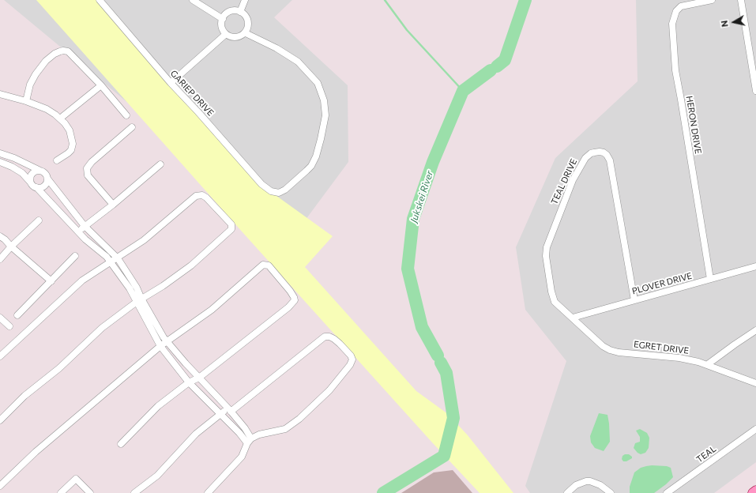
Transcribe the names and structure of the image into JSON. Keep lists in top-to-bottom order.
{
  "streets": {
    "street": [
      "GARIEP DRIVE",
      "HERON DRIVE",
      "TEAL DRIVE",
      "PLOVER DRIVE",
      "EGRET DRIVE",
      "TEAL"
    ]
  },
  "crossings": [
    ["HERON DRIVE", "PLOVER DRIVE"],
    ["TEAL DRIVE", "PLOVER DRIVE"],
    ["TEAL DRIVE", "EGRET DRIVE"],
    ["PLOVER DRIVE", "EGRET DRIVE"]
  ],
  "water": ["Jukskei River"],
  "north": "left"
}
